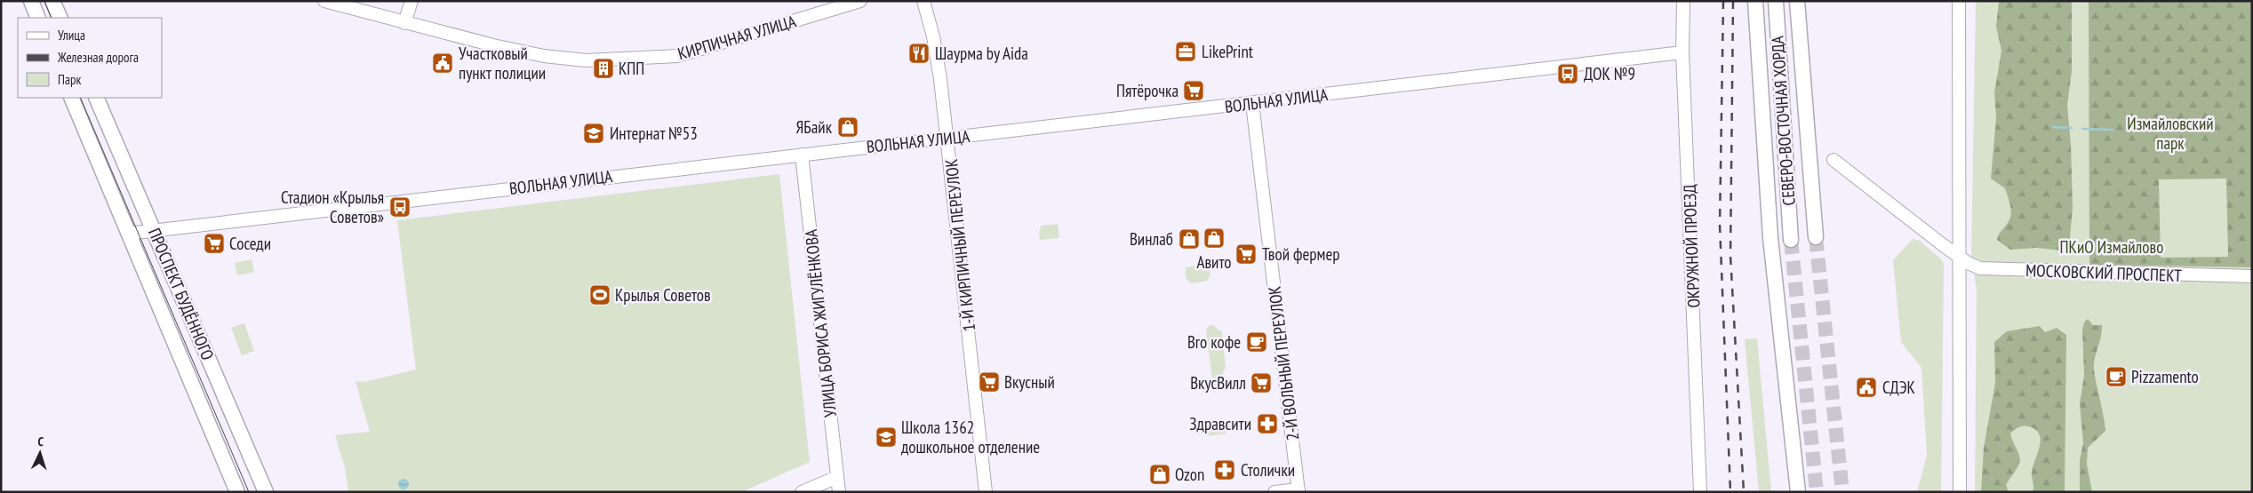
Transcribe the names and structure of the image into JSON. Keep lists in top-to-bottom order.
{
  "streets": {
    "main road": ["СЕВЕРО-ВОСТОЧНАЯ ХОРДА", "ПРОСПЕКТ БУДЁННОГО"],
    "street": [
      "КИРПИЧНАЯ УЛИЦА",
      "ВОЛЬНАЯ УЛИЦА",
      "1-Й КИРПИЧНЫЙ ПЕРЕУЛОК",
      "ОКРУЖНОЙ ПРОЕЗД",
      "МОСКОВСКИЙ ПРОСПЕКТ",
      "УЛИЦА БОРИСА ЖИГУЛЁНКОВА",
      "2-Й ВОЛЬНЫЙ ПЕРЕУЛОК"
    ]
  },
  "crossings": [
    ["ВОЛЬНАЯ УЛИЦА", "1-Й КИРПИЧНЫЙ ПЕРЕУЛОК"],
    ["ВОЛЬНАЯ УЛИЦА", "ОКРУЖНОЙ ПРОЕЗД"],
    ["ВОЛЬНАЯ УЛИЦА", "ПРОСПЕКТ БУДЁННОГО"],
    ["ВОЛЬНАЯ УЛИЦА", "УЛИЦА БОРИСА ЖИГУЛЁНКОВА"],
    ["ВОЛЬНАЯ УЛИЦА", "2-Й ВОЛЬНЫЙ ПЕРЕУЛОК"]
  ],
  "parks": ["Измайловский парк", "ПКиО Измайлово"],
  "places": {
    "office": ["LikePrint"],
    "restaurant": ["Шаурма by Aida"],
    "public building": ["Участковый пункт полиции", "СДЭК"],
    "building": ["КПП"],
    "bus stop": ["ДОК №9", "Стадион «Крылья Советов»"],
    "supermarket": [
      "Пятёрочка",
      "Соседи",
      "Твой фермер",
      "Вкусный",
      "ВкусВилл"
    ],
    "shop": [
      "ЯБайк",
      "Авито",
      "Винлаб",
      "Ozon"
    ],
    "school or university": ["Интернат №53", "Школа 1362 дошкольное отделение"],
    "sports": ["Крылья Советов"],
    "cafe": ["Bro кофе", "Pizzamento"],
    "pharmacy": ["Здравсити", "Столички"]
  },
  "legend": ["Улица", "Железная дорога", "Парк"],
  "north": "top"
}
